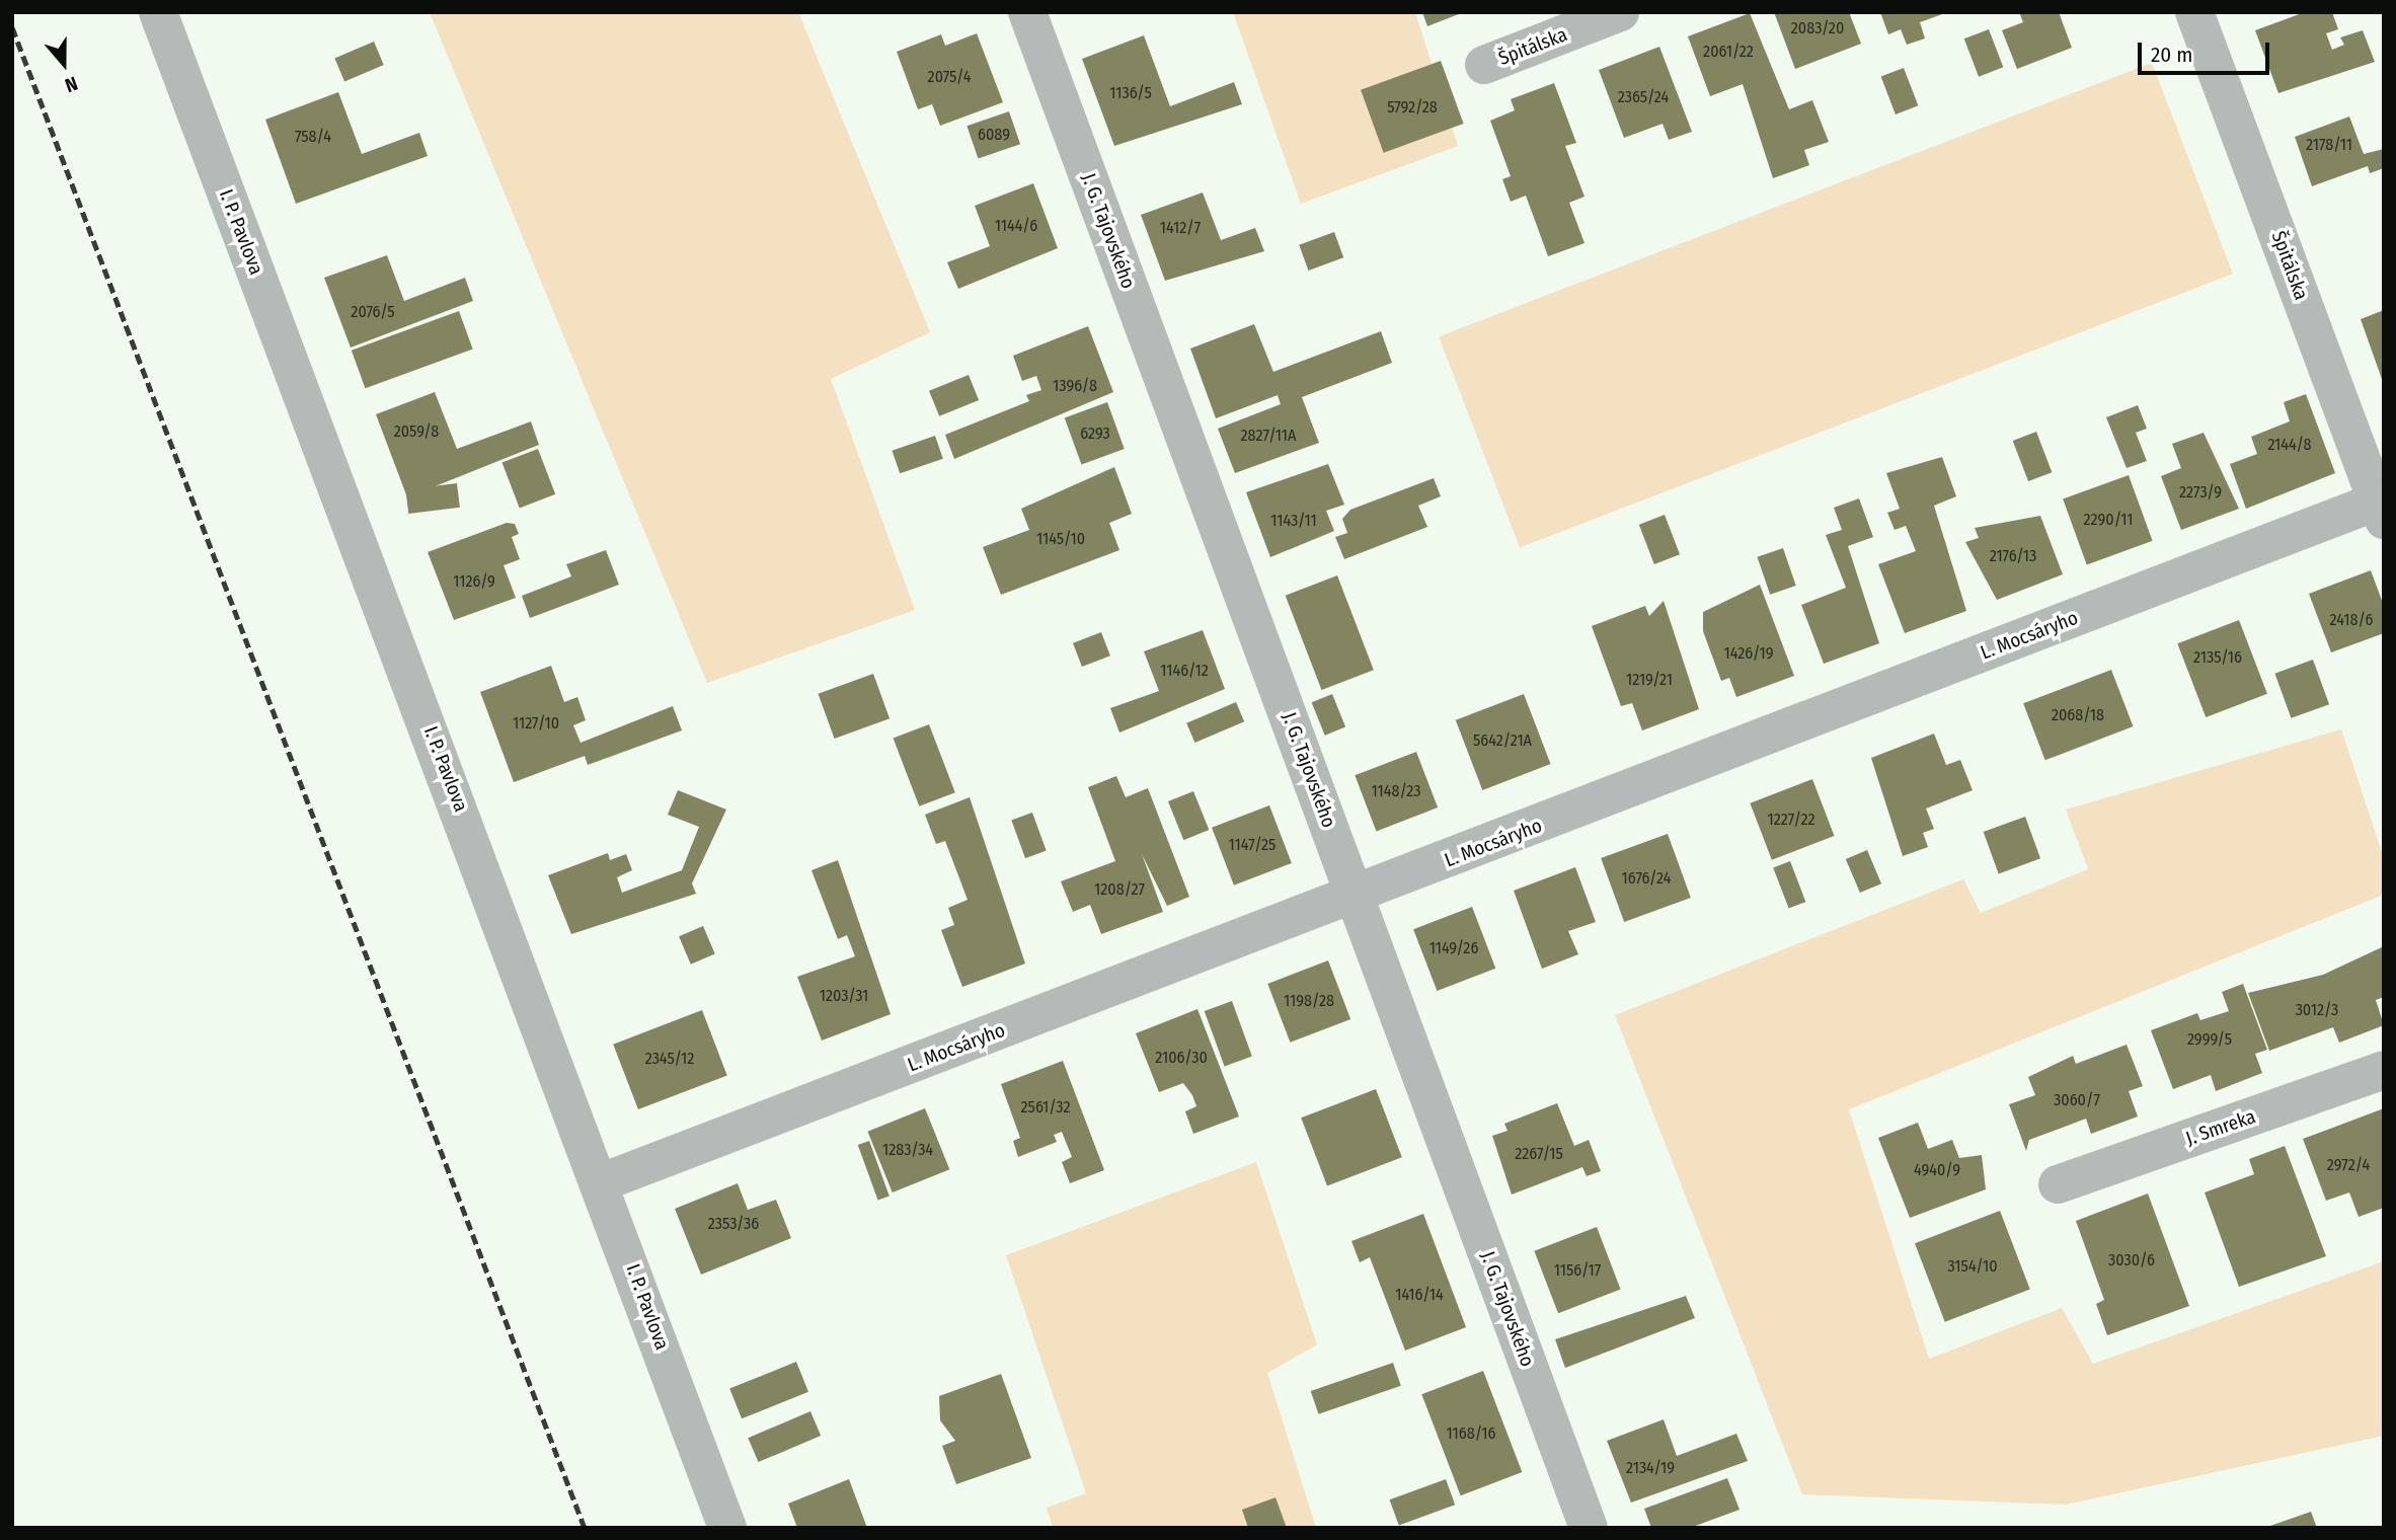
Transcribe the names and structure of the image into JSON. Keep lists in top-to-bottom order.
{
  "streets": {
    "street": [
      "Špitálska",
      "J. G. Tajovského",
      "I. P. Pavlova",
      "L. Mocsáryho",
      "J. Smreka"
    ]
  },
  "crossings": [
    ["Špitálska", "L. Mocsáryho"],
    ["J. G. Tajovského", "L. Mocsáryho"],
    ["I. P. Pavlova", "L. Mocsáryho"]
  ],
  "house_numbers": [
    "2083/20",
    "2061/22",
    "2075/4",
    "1136/5",
    "2365/24",
    "5792/28",
    "6089",
    "758/4",
    "2178/11",
    "1144/6",
    "1412/7",
    "2076/5",
    "1396/8",
    "2059/8",
    "6293",
    "2827/11A",
    "2144/8",
    "2273/9",
    "2290/11",
    "1143/11",
    "1145/10",
    "2176/13",
    "1126/9",
    "2418/6",
    "1426/19",
    "2135/16",
    "1146/12",
    "1219/21",
    "2068/18",
    "1127/10",
    "5642/21A",
    "1148/23",
    "1227/22",
    "1147/25",
    "1676/24",
    "1208/27",
    "1149/26",
    "1203/31",
    "1198/28",
    "3012/3",
    "2999/5",
    "2106/30",
    "2345/12",
    "3060/7",
    "2561/32",
    "1283/34",
    "2267/15",
    "2972/4",
    "4940/9",
    "2353/36",
    "3030/6",
    "3154/10",
    "1156/17",
    "1416/14",
    "1168/16",
    "2134/19"
  ],
  "scale_bar": "20 m",
  "north": "bottom"
}
